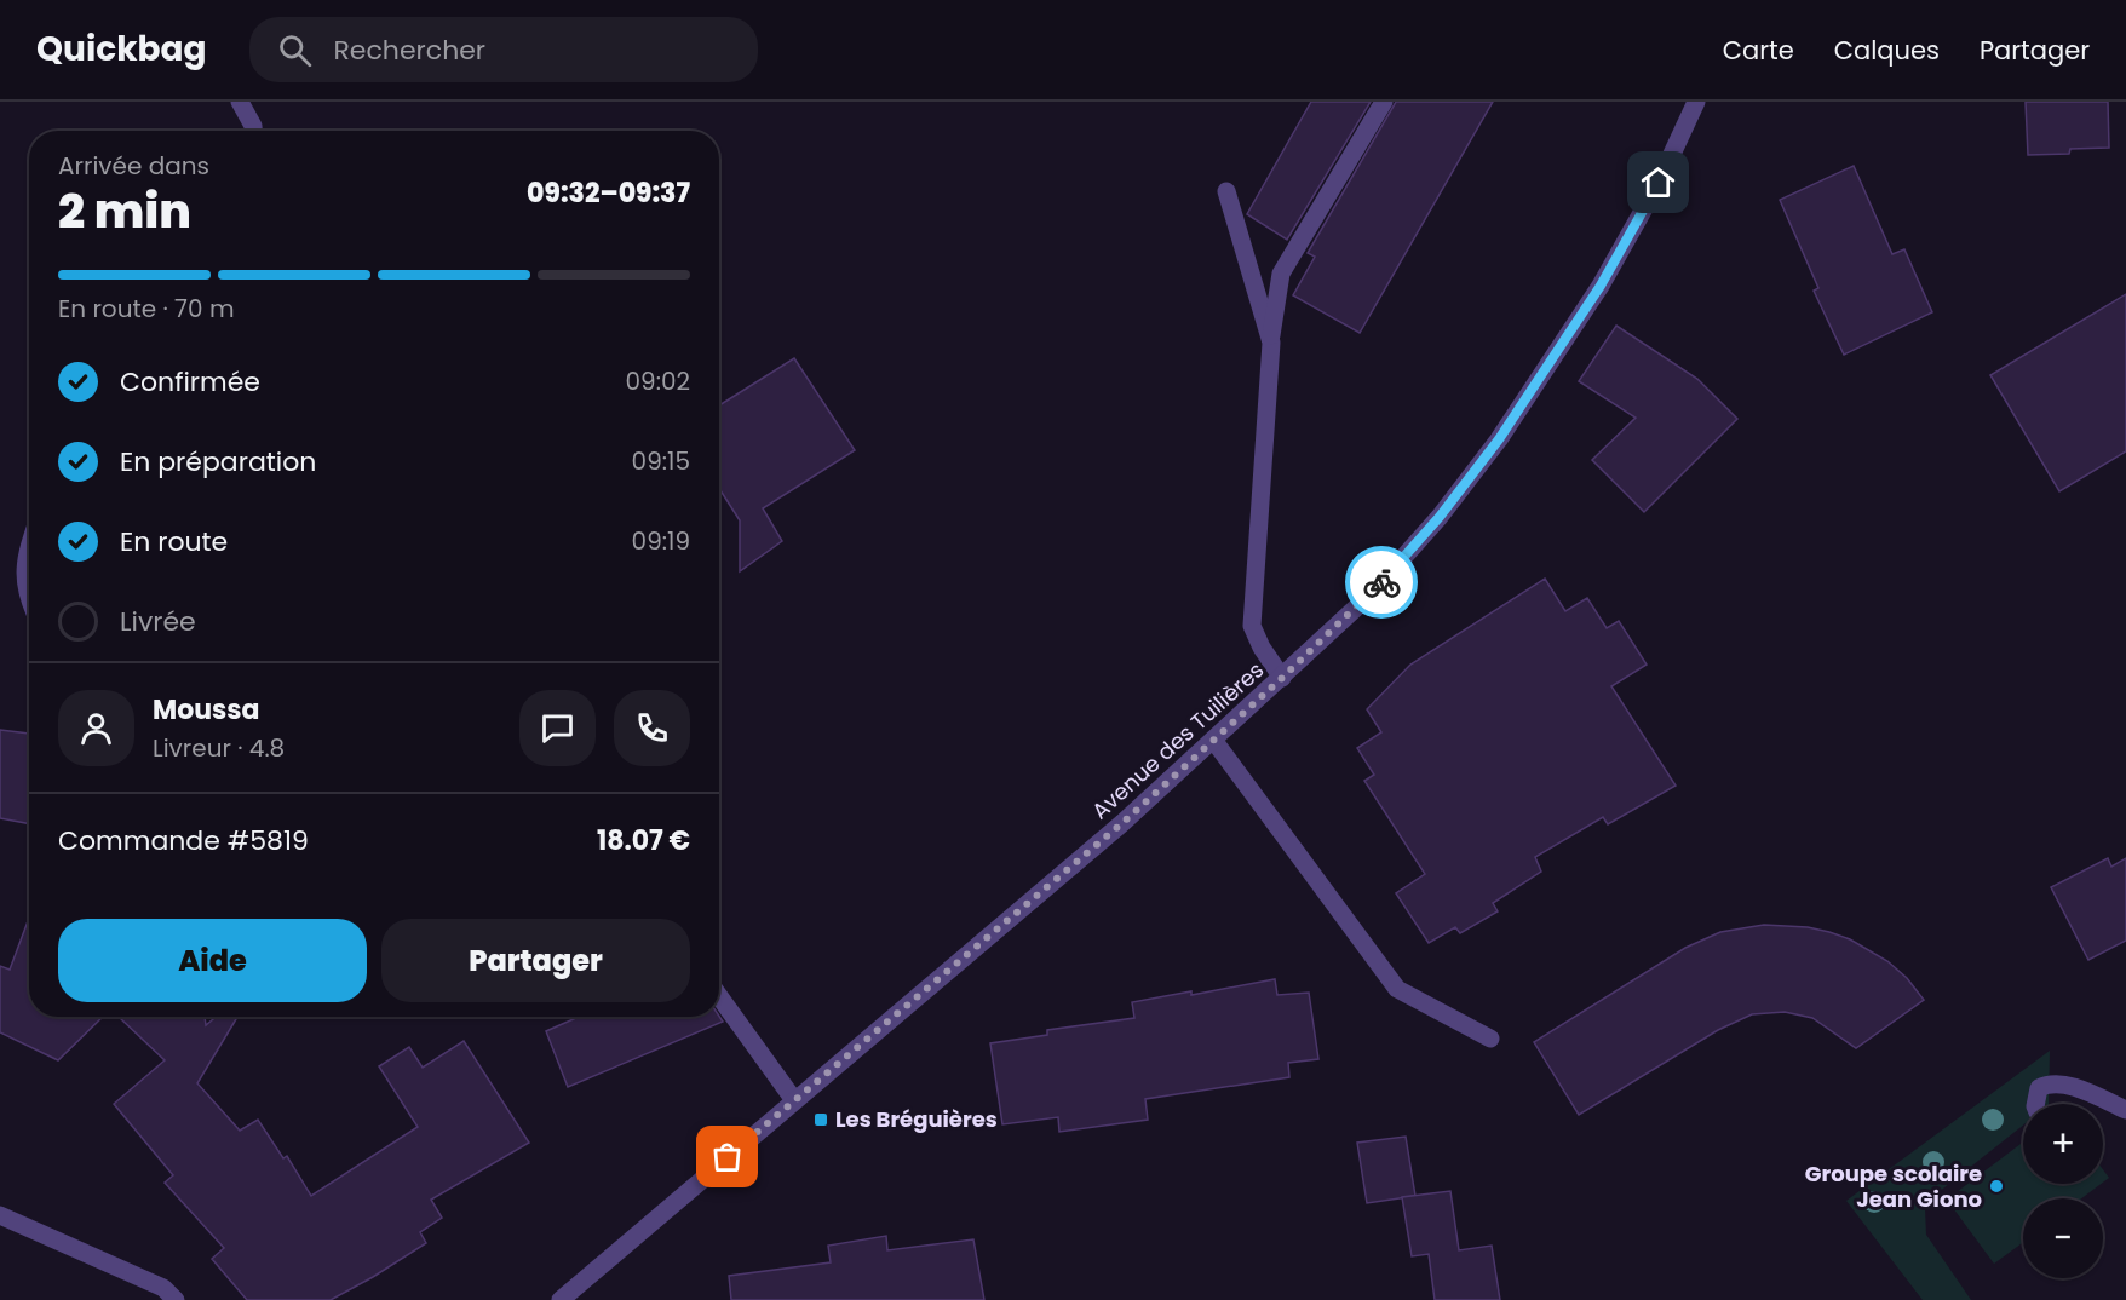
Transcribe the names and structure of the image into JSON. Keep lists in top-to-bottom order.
{
  "streets": {
    "street": ["Avenue des Tuilières"]
  },
  "places": {
    "transit": ["Les Bréguières"],
    "other": ["Groupe scolaire Jean Giono"]
  },
  "page": {
    "header": "Quickbag",
    "search": "Rechercher",
    "nav": ["Carte", "Calques", "Partager"],
    "heading": ["2 min", "Arrivée dans", "09:32–09:37"],
    "panel": [
      "Moussa",
      "Livreur · 4.8",
      "Commande #5819",
      "18.07 €"
    ],
    "bar": "En route · 70 m",
    "list": [
      ["Confirmée", "09:02"],
      ["En préparation", "09:15"],
      ["En route", "09:19"],
      "Livrée"
    ],
    "buttons": ["Aide", "Partager"],
    "map_buttons": ["+", "−"]
  }
}
